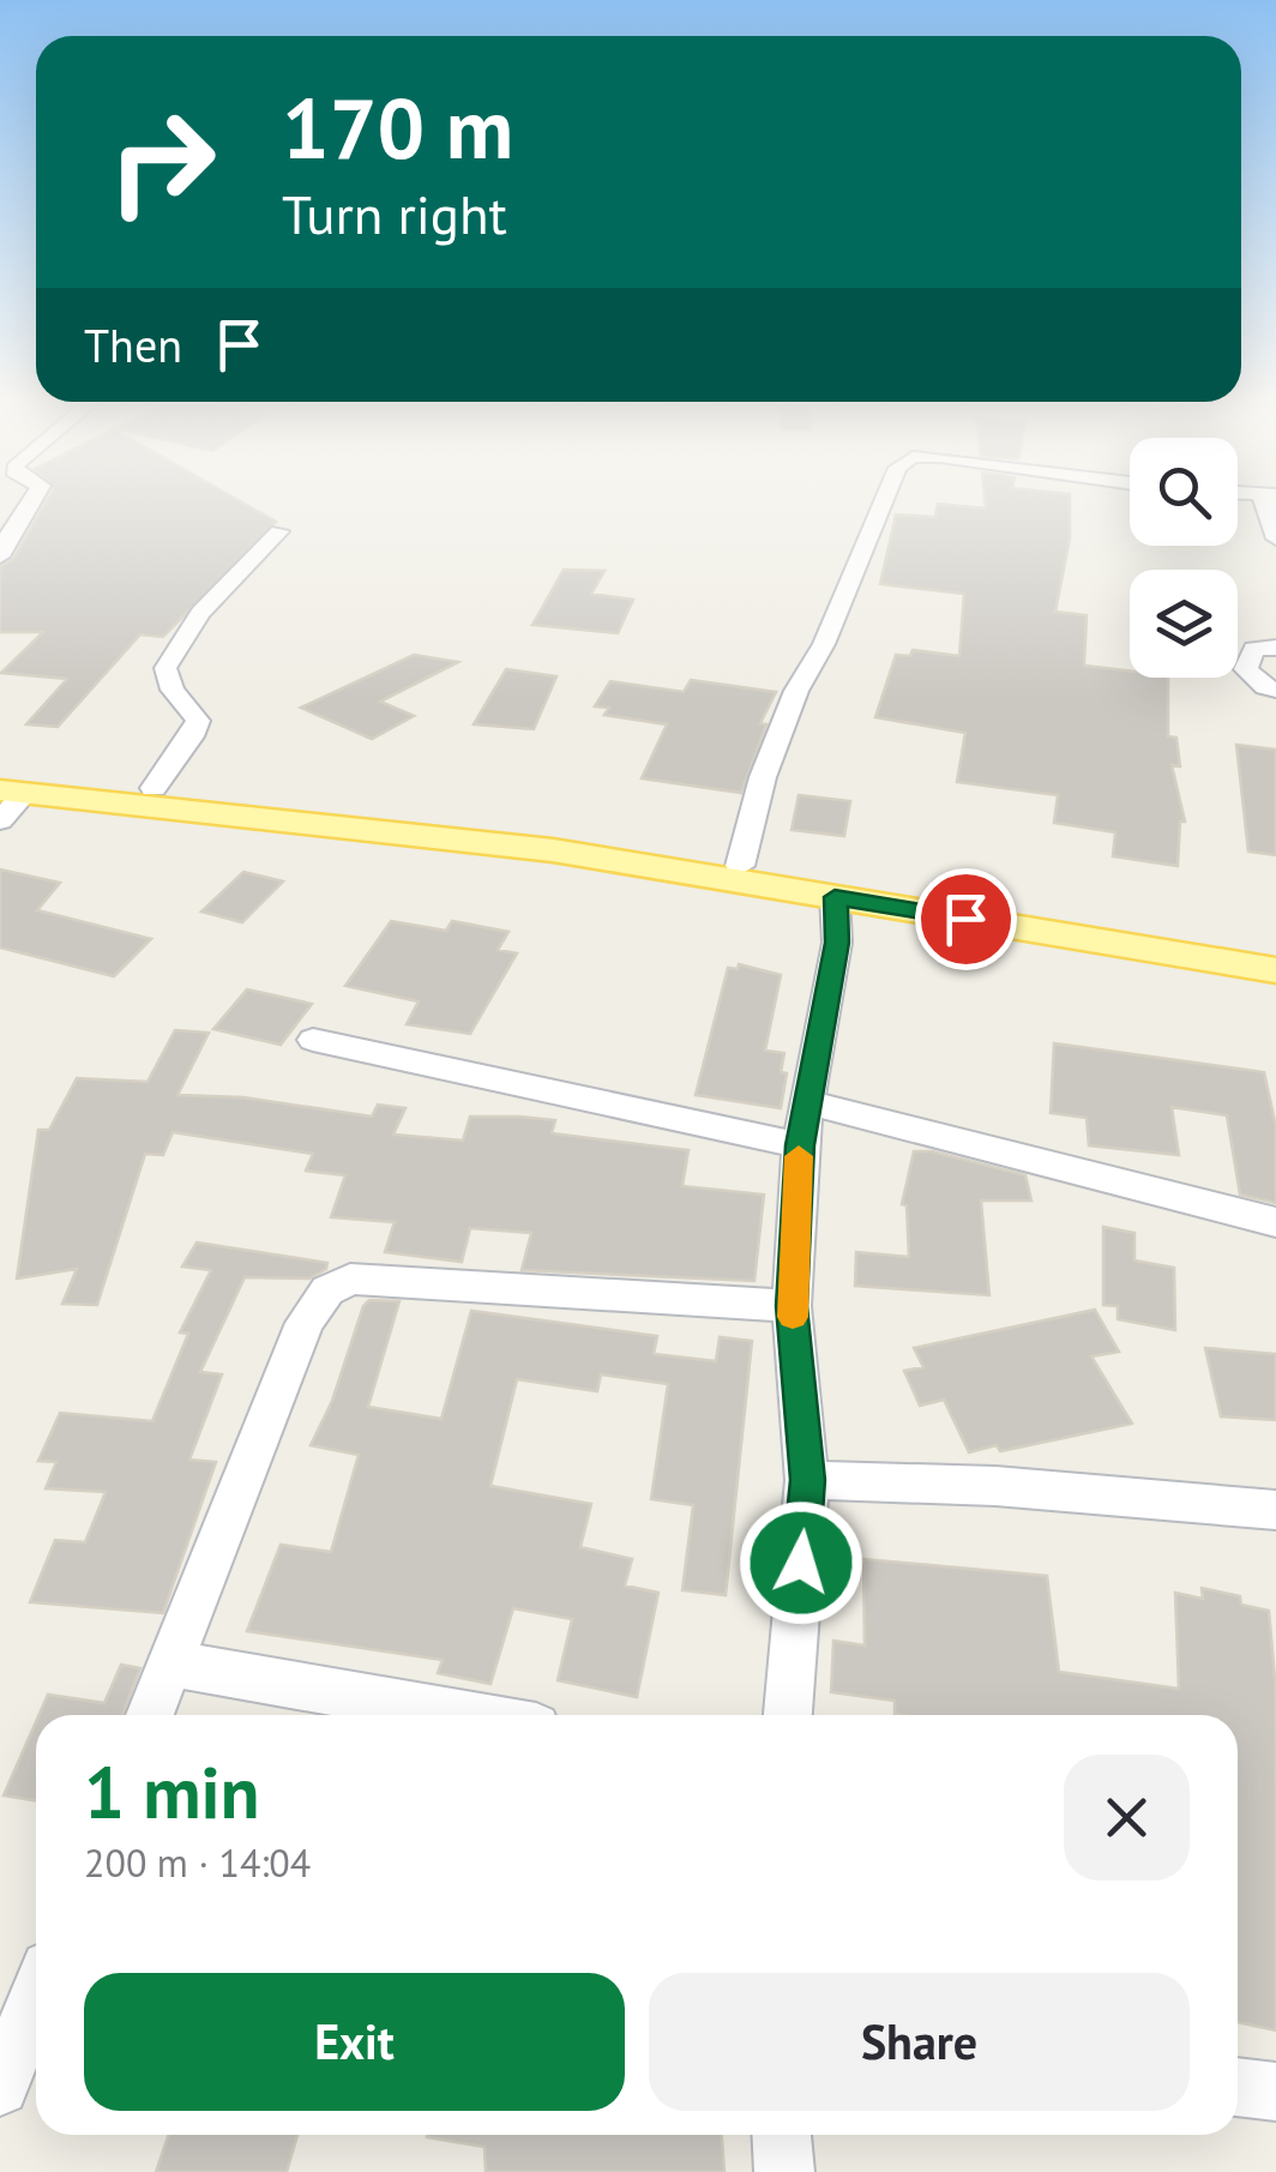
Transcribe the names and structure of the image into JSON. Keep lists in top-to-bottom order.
{
  "page": {
    "turn": ["170 m", "Turn right"],
    "then": "Then",
    "heading": ["1 min", "200 m · 14:04"],
    "buttons": ["Exit", "Share"]
  }
}
